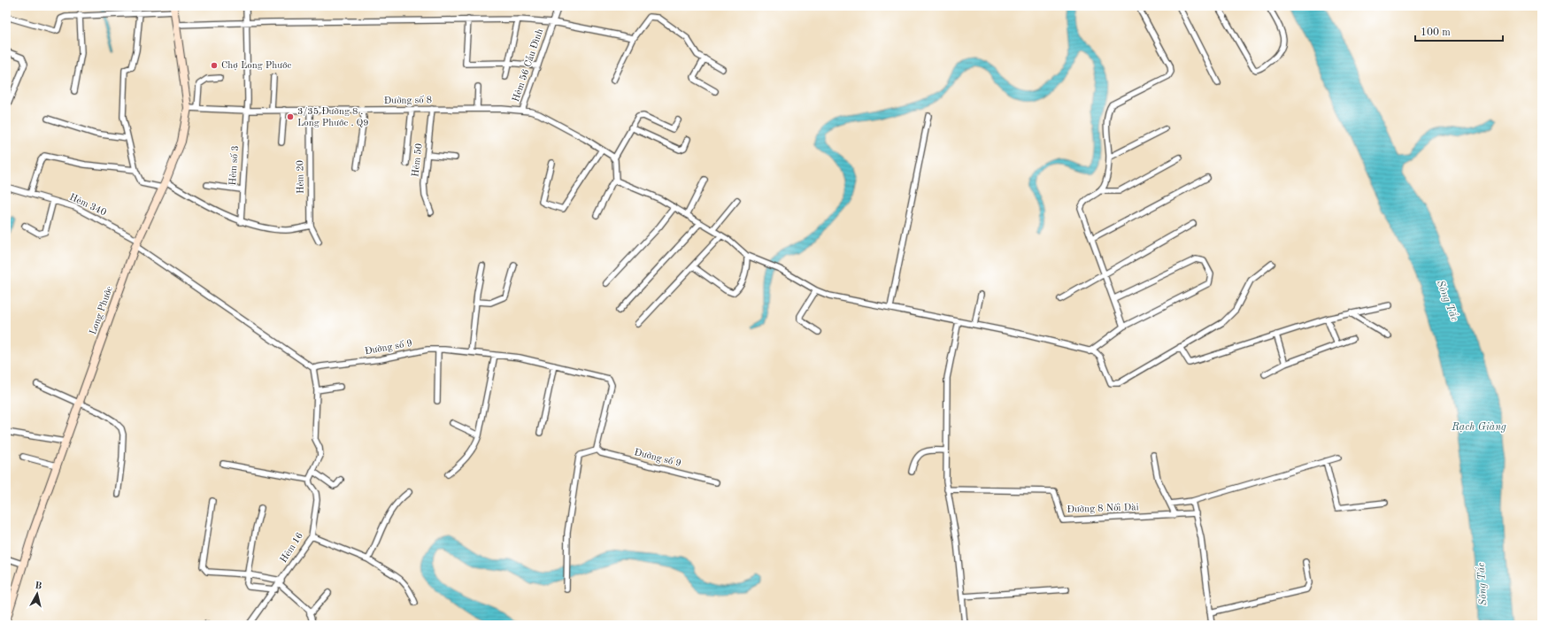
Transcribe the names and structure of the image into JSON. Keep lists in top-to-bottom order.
{
  "streets": {
    "street": [
      "Hẻm 56 Cẫu Đình",
      "Đường số 8",
      "Hẻm 50",
      "Hẻm số 3",
      "Hẻm 20",
      "Hẻm 340",
      "Long Phước",
      "Đường số 9",
      "Đường 8 Nối Dài",
      "Hẻm 16"
    ]
  },
  "crossings": [
    ["Hẻm 56 Cẫu Đình", "Đường số 8"],
    ["Đường số 8", "Hẻm 50"],
    ["Đường số 8", "Hẻm số 3"],
    ["Đường số 8", "Hẻm 20"],
    ["Đường số 8", "Long Phước"],
    ["Hẻm 340", "Long Phước"]
  ],
  "water": ["Sông Tắc", "Rạch Giàng"],
  "places": ["Chợ Long Phước", "3/35 Đường 8 . Long Phước . Q9"],
  "scale_bar": "100 m",
  "north": "top"
}
